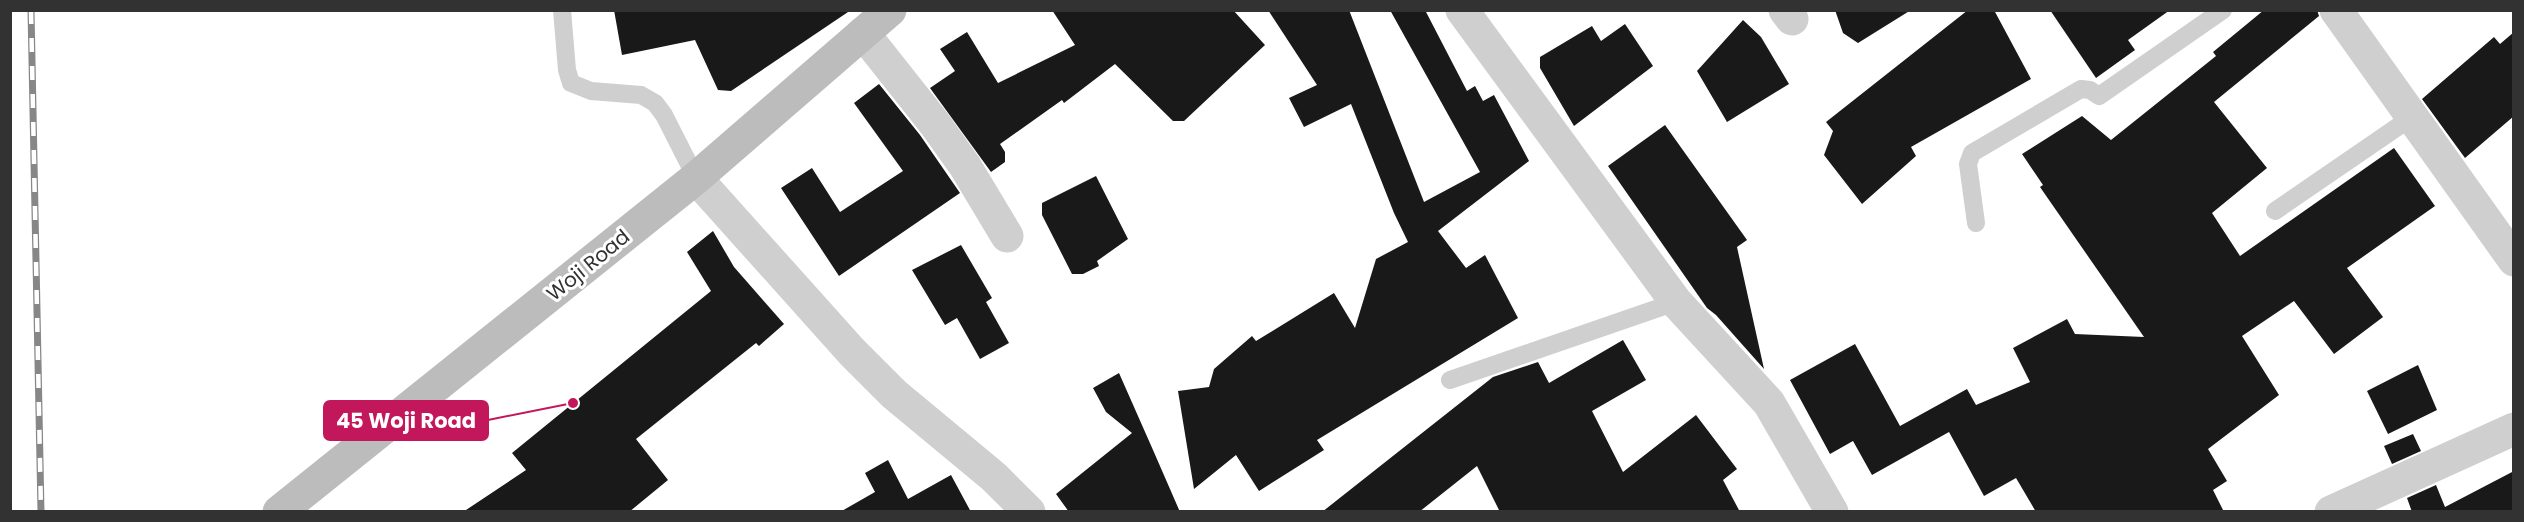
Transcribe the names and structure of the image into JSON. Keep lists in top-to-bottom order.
{
  "streets": {
    "main road": ["Woji Road"]
  },
  "places": ["45 Woji Road"]
}
